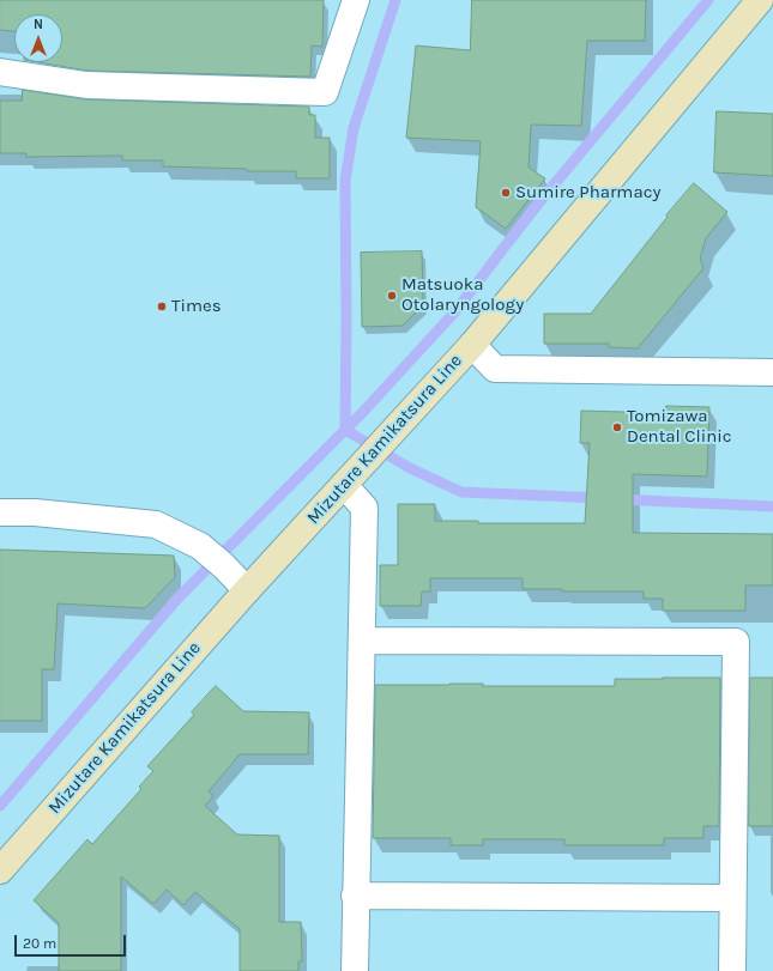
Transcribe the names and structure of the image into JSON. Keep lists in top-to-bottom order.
{
  "streets": {
    "main road": ["Mizutare Kamikatsura Line"]
  },
  "places": [
    "Sumire Pharmacy",
    "Matsuoka Otolaryngology",
    "Times",
    "Tomizawa Dental Clinic"
  ],
  "scale_bar": "20 m",
  "north": "top"
}
